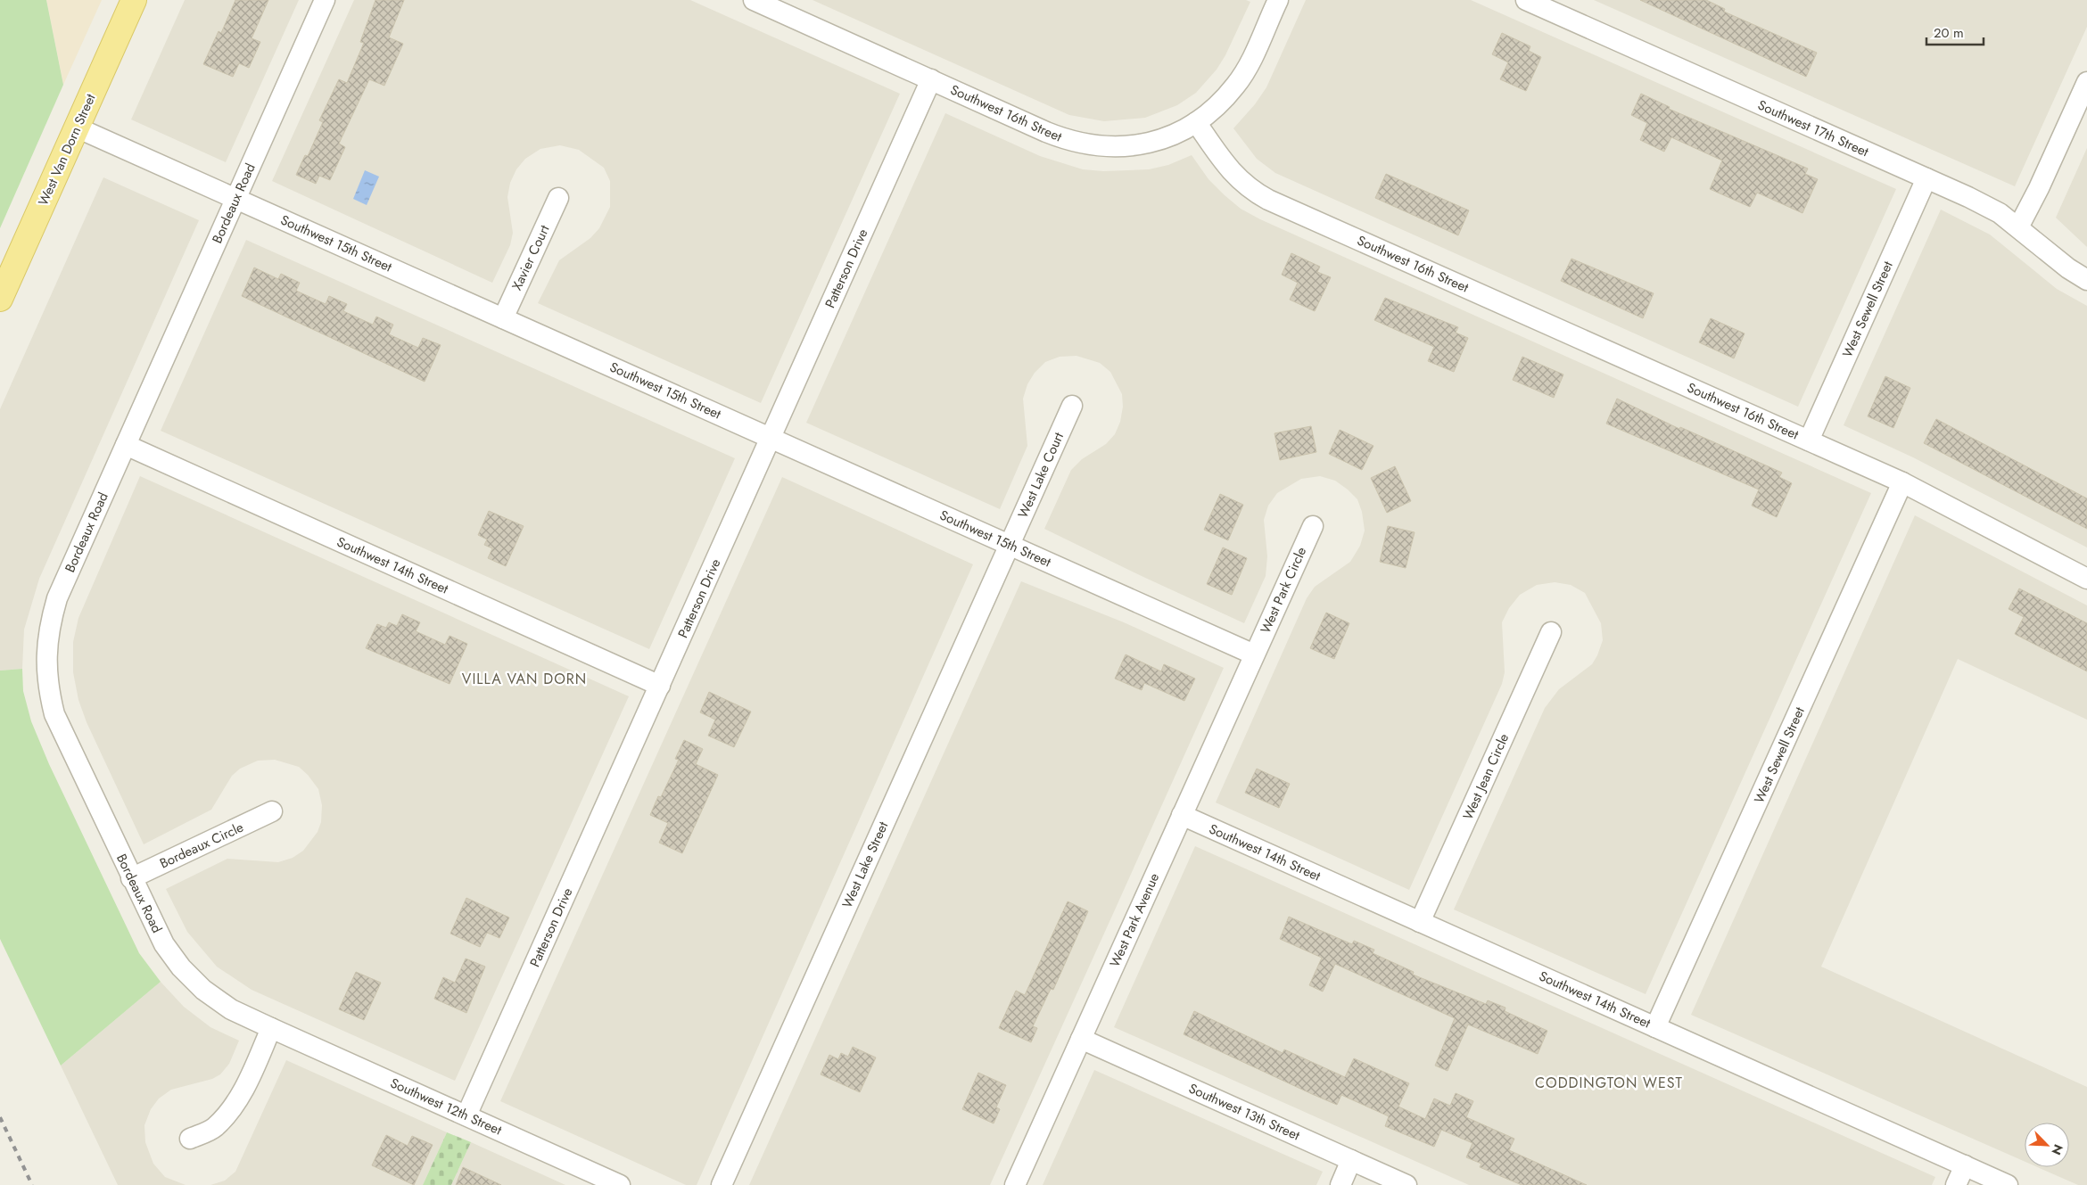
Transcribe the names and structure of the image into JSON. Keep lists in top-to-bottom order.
{
  "streets": {
    "main road": ["West Van Dorn Street"],
    "street": [
      "Southwest 16th Street",
      "Southwest 17th Street",
      "Bordeaux Road",
      "Southwest 15th Street",
      "Xavier Court",
      "Patterson Drive",
      "West Sewell Street",
      "West Lake Court",
      "Southwest 14th Street",
      "West Park Circle",
      "West Jean Circle",
      "Bordeaux Circle",
      "West Lake Street",
      "West Park Avenue",
      "Southwest 12th Street",
      "Southwest 13th Street"
    ]
  },
  "crossings": [
    ["Southwest 16th Street", "Patterson Drive"],
    ["Southwest 16th Street", "West Sewell Street"],
    ["Southwest 17th Street", "West Sewell Street"],
    ["West Van Dorn Street", "Southwest 15th Street"],
    ["Bordeaux Road", "Southwest 15th Street"],
    ["Bordeaux Road", "Southwest 14th Street"],
    ["Bordeaux Road", "Bordeaux Circle"],
    ["Bordeaux Road", "Southwest 12th Street"],
    ["Southwest 15th Street", "Xavier Court"],
    ["Southwest 15th Street", "Patterson Drive"],
    ["Southwest 15th Street", "West Lake Court"],
    ["Southwest 15th Street", "West Park Circle"],
    ["Southwest 15th Street", "West Lake Street"],
    ["Southwest 15th Street", "West Park Avenue"],
    ["Patterson Drive", "Southwest 14th Street"],
    ["Patterson Drive", "Southwest 12th Street"],
    ["West Sewell Street", "Southwest 14th Street"],
    ["West Lake Court", "West Lake Street"],
    ["Southwest 14th Street", "West Jean Circle"],
    ["Southwest 14th Street", "West Park Avenue"],
    ["West Park Circle", "West Park Avenue"],
    ["West Park Avenue", "Southwest 13th Street"]
  ],
  "districts": ["VILLA VAN DORN", "CODDINGTON WEST"],
  "scale_bar": "20 m",
  "north": "bottom right"
}
